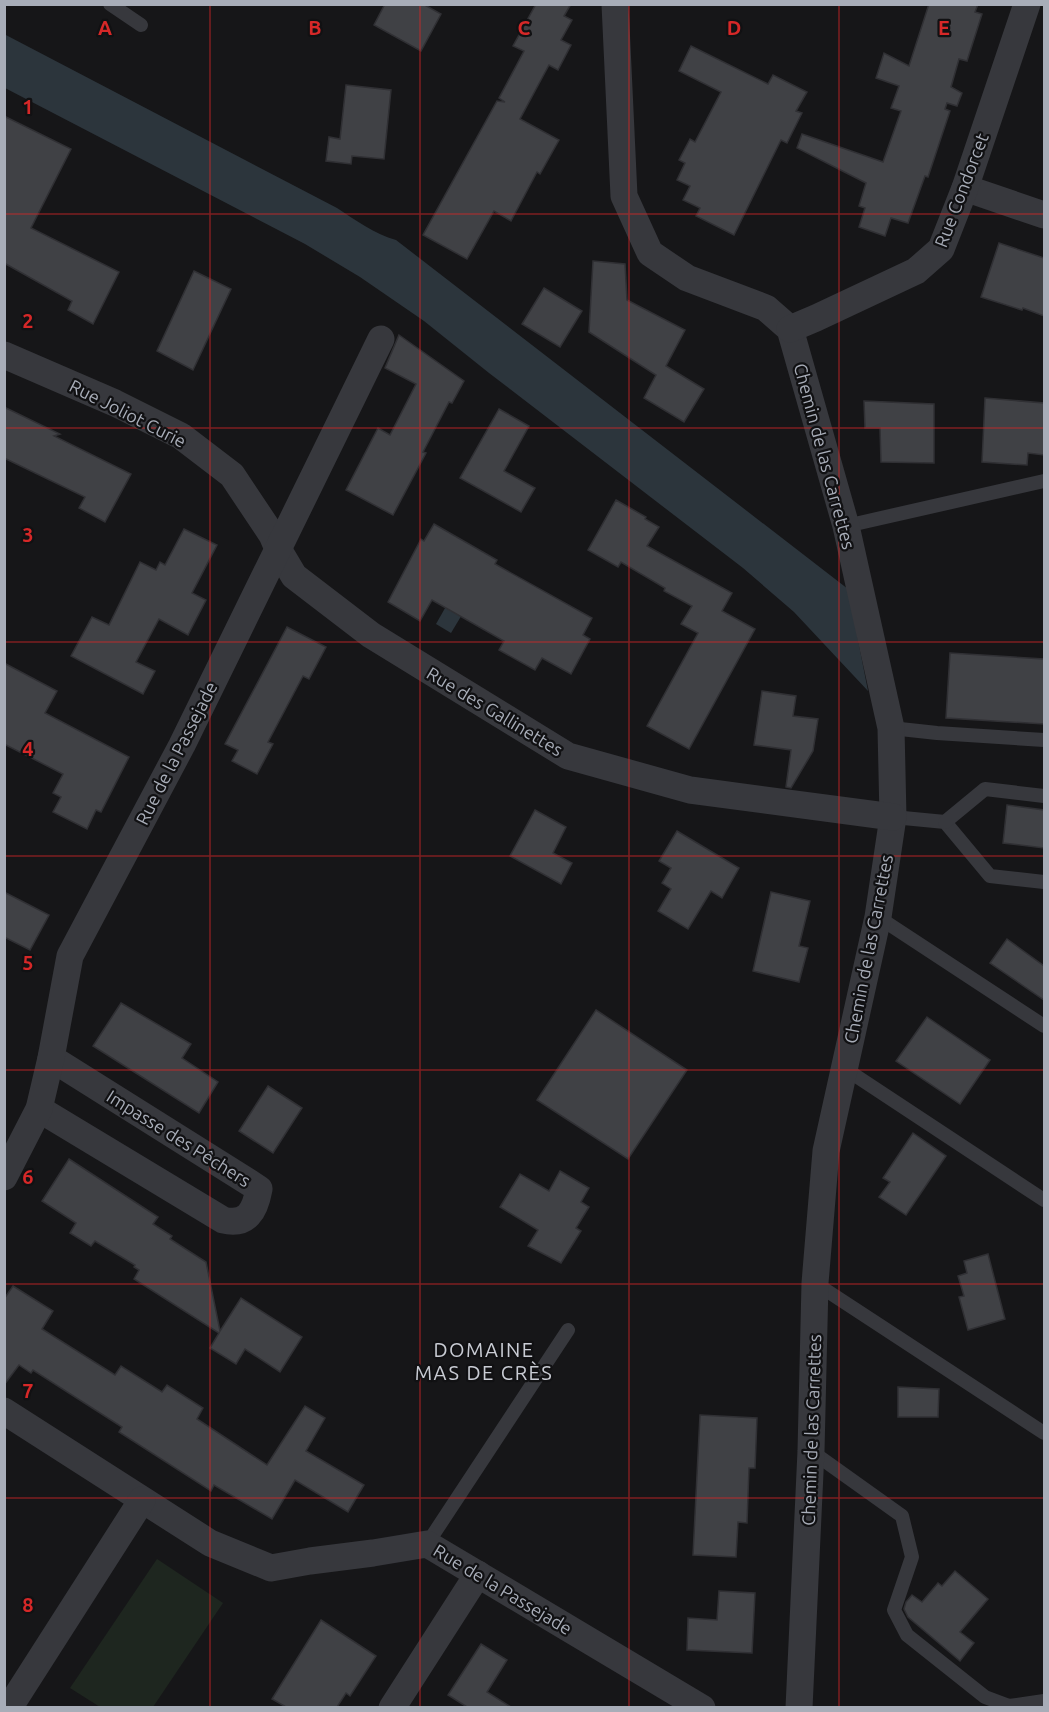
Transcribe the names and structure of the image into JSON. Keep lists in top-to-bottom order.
{
  "streets": {
    "street": [
      "Rue Condorcet",
      "Rue Joliot Curie",
      "Chemin de las Carrettes",
      "Rue des Gallinettes",
      "Rue de la Passejade",
      "Impasse des Pêchers"
    ]
  },
  "crossings": [
    ["Rue Condorcet", "Chemin de las Carrettes"],
    ["Rue Joliot Curie", "Rue des Gallinettes"],
    ["Rue Joliot Curie", "Rue de la Passejade"],
    ["Chemin de las Carrettes", "Rue des Gallinettes"],
    ["Rue des Gallinettes", "Rue de la Passejade"],
    ["Rue de la Passejade", "Impasse des Pêchers"]
  ],
  "districts": ["DOMAINE MAS DE CRÈS"],
  "grid": {
    "columns": [
      "A",
      "B",
      "C",
      "D",
      "E"
    ],
    "rows": [
      "1",
      "2",
      "3",
      "4",
      "5",
      "6",
      "7",
      "8"
    ]
  }
}
